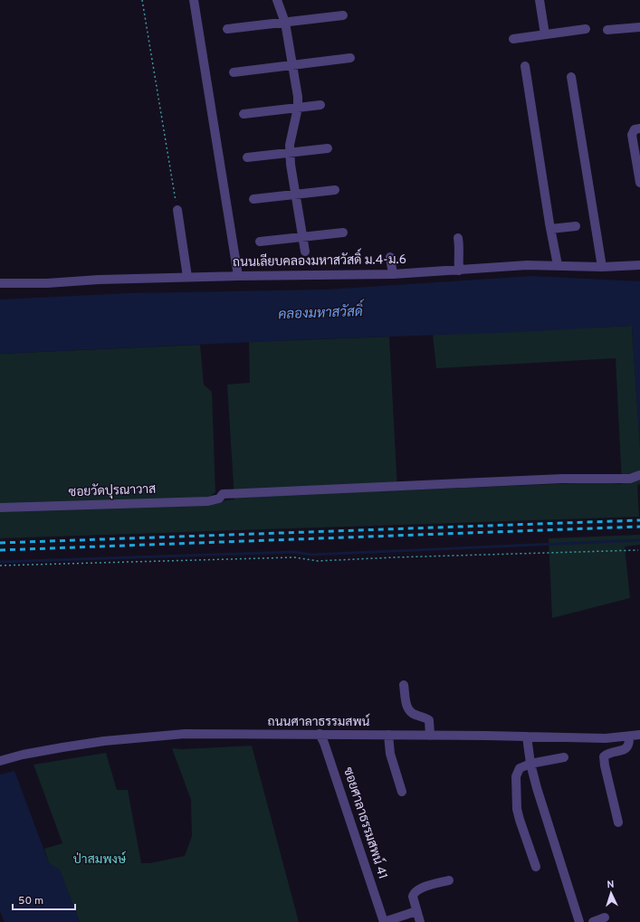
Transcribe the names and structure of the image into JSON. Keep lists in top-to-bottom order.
{
  "streets": {
    "street": [
      "ถนนเลียบคลองมหาสวัสดิ์ ม.4-ม.6",
      "ซอยวัดปุรณาวาส",
      "ถนนศาลาธรรมสพน์",
      "ซอยศาลาธรรมสพน์ 41"
    ]
  },
  "crossings": [
    ["ถนนศาลาธรรมสพน์", "ซอยศาลาธรรมสพน์ 41"]
  ],
  "water": ["คลองมหาสวัสดิ์"],
  "parks": ["ป่าสมพงษ์"],
  "scale_bar": "50 m",
  "north": "top"
}
